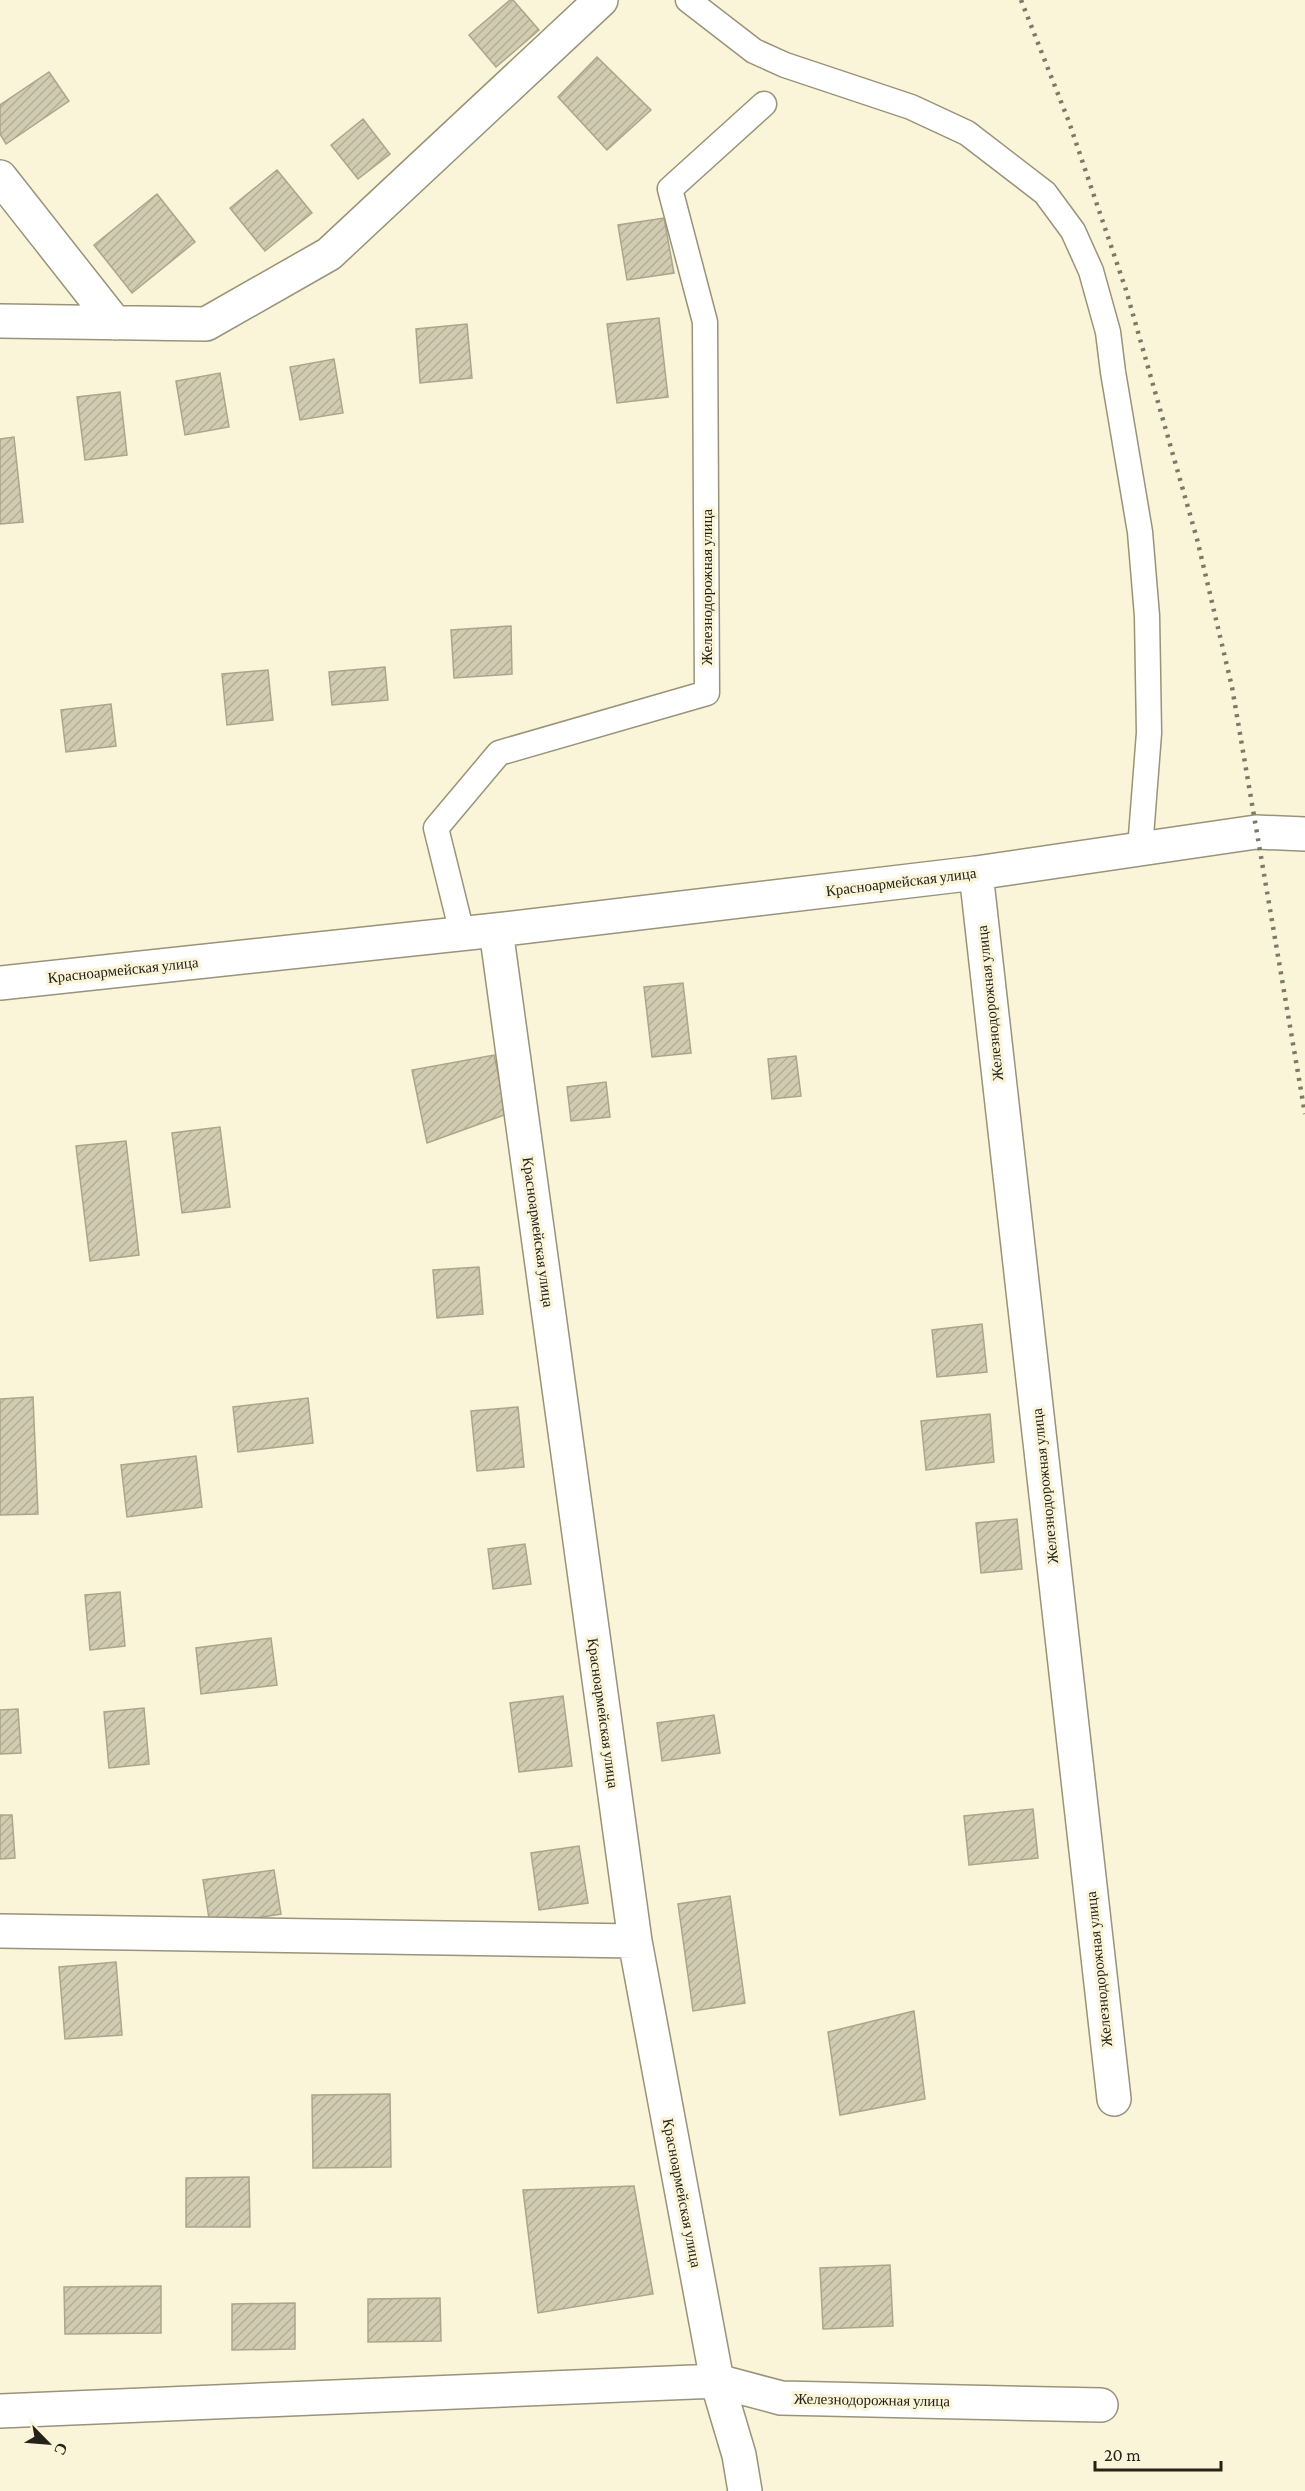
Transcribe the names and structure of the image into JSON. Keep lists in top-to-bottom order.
{
  "streets": {
    "street": ["Железнодорожная улица", "Красноармейская улица"]
  },
  "crossings": [
    ["Железнодорожная улица", "Красноармейская улица"]
  ],
  "scale_bar": "20 m",
  "north": "bottom right"
}
